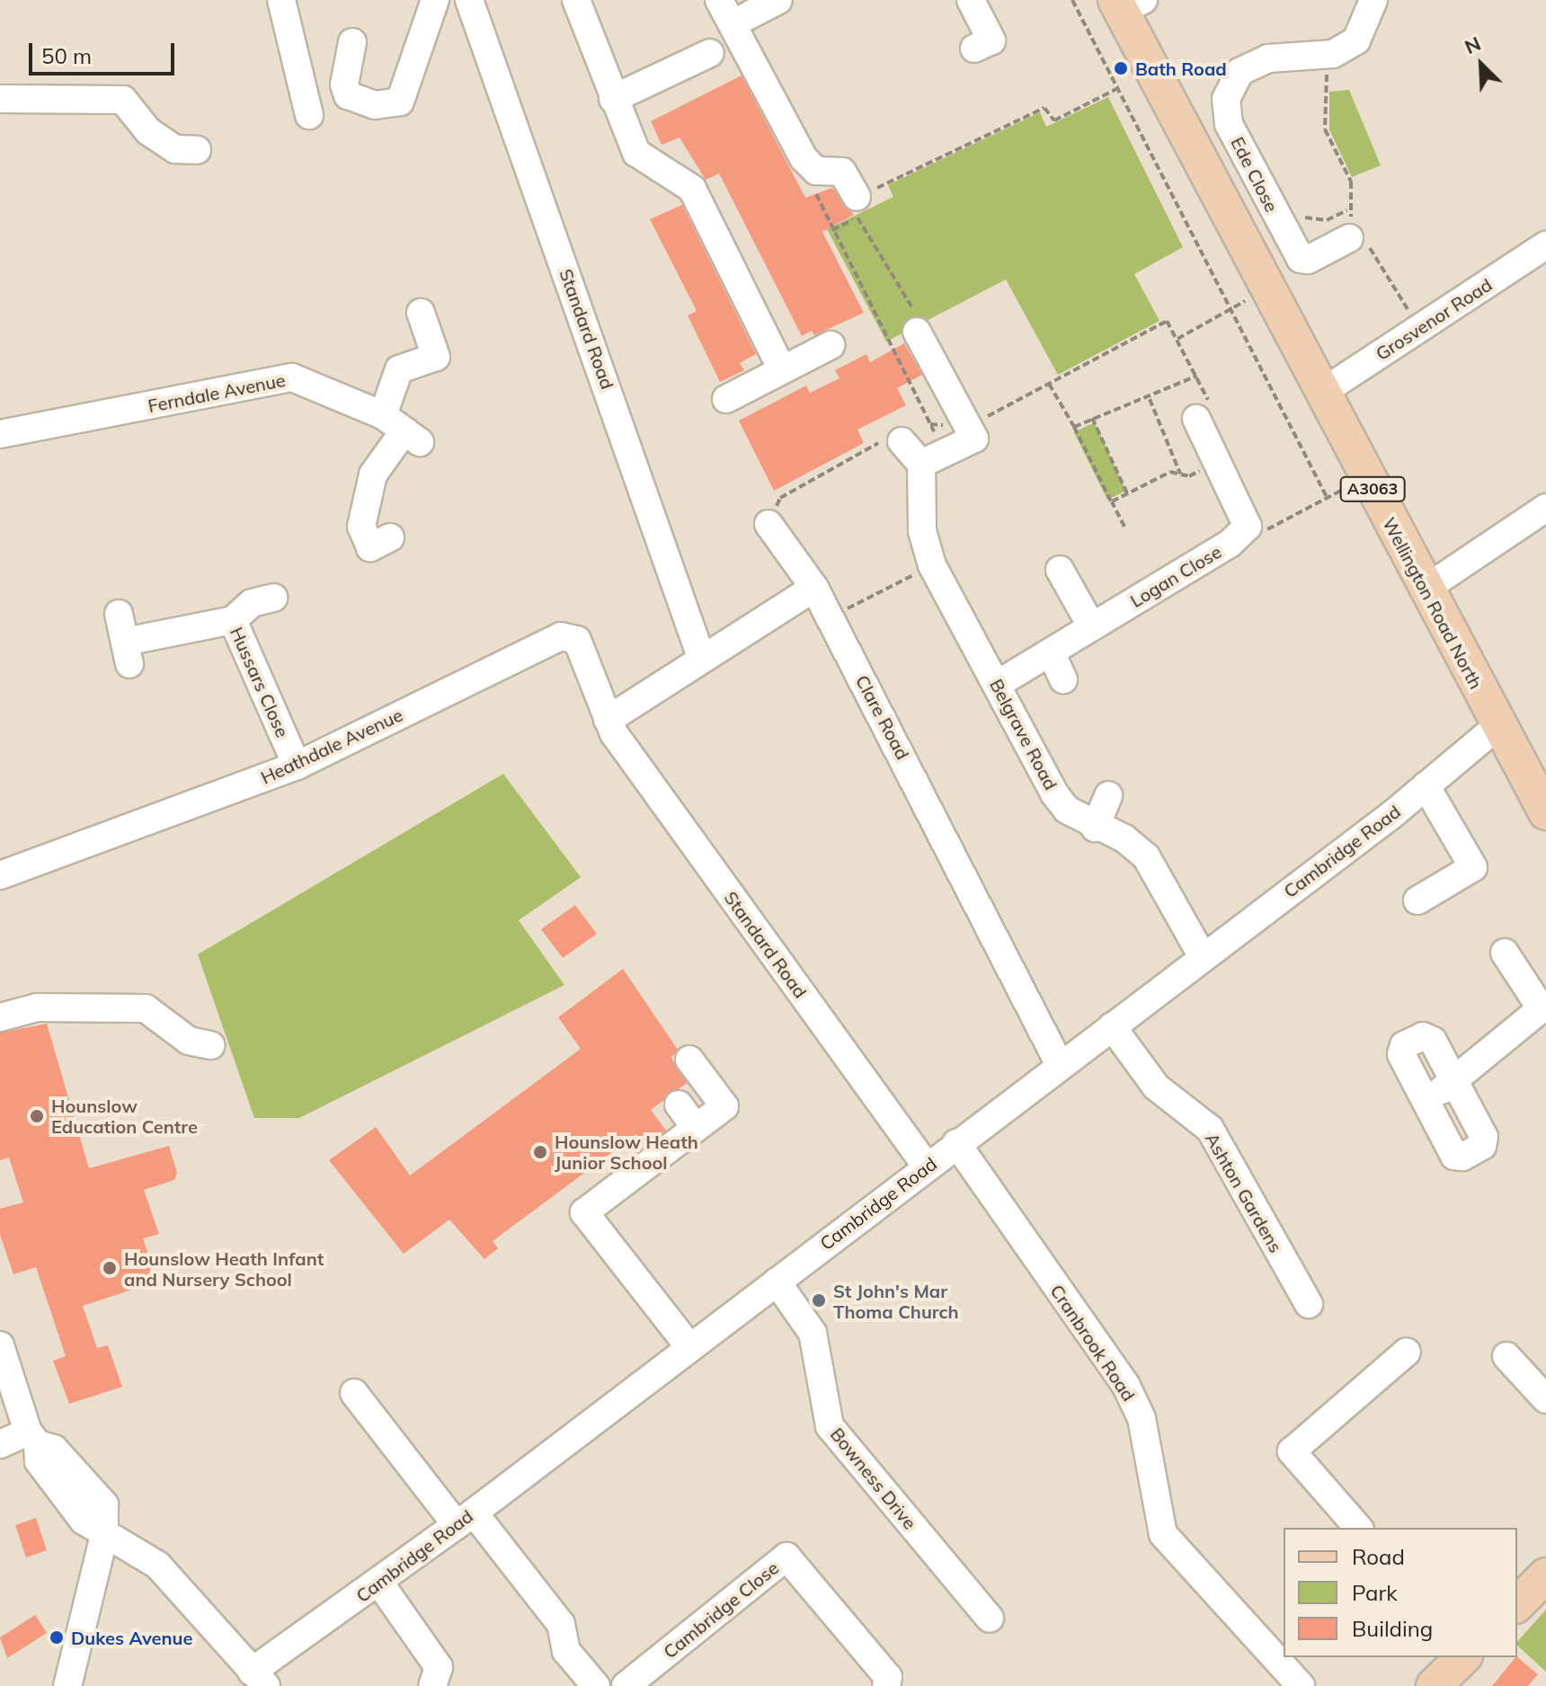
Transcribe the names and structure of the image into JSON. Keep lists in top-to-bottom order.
{
  "streets": {
    "main road": ["A3063", "Wellington Road North"],
    "street": [
      "Ede Close",
      "Grosvenor Road",
      "Standard Road",
      "Ferndale Avenue",
      "Logan Close",
      "Hussars Close",
      "Clare Road",
      "Belgrave Road",
      "Heathdale Avenue",
      "Cambridge Road",
      "Ashton Gardens",
      "Cranbrook Road",
      "Bowness Drive",
      "Cambridge Close"
    ]
  },
  "crossings": [
    ["Grosvenor Road", "Wellington Road North"],
    ["Standard Road", "Heathdale Avenue"],
    ["Standard Road", "Cambridge Road"],
    ["Logan Close", "Belgrave Road"],
    ["Wellington Road North", "Cambridge Road"],
    ["Hussars Close", "Heathdale Avenue"],
    ["Clare Road", "Cambridge Road"],
    ["Belgrave Road", "Cambridge Road"],
    ["Cambridge Road", "Ashton Gardens"],
    ["Cambridge Road", "Cranbrook Road"],
    ["Cambridge Road", "Bowness Drive"]
  ],
  "places": [
    "Bath Road",
    "Hounslow Education Centre",
    "Hounslow Heath Junior School",
    "Hounslow Heath Infant and Nursery School",
    "St John's Mar Thoma Church",
    "Dukes Avenue"
  ],
  "legend": ["Road", "Park", "Building"],
  "scale_bar": "50 m",
  "north": "top left"
}
